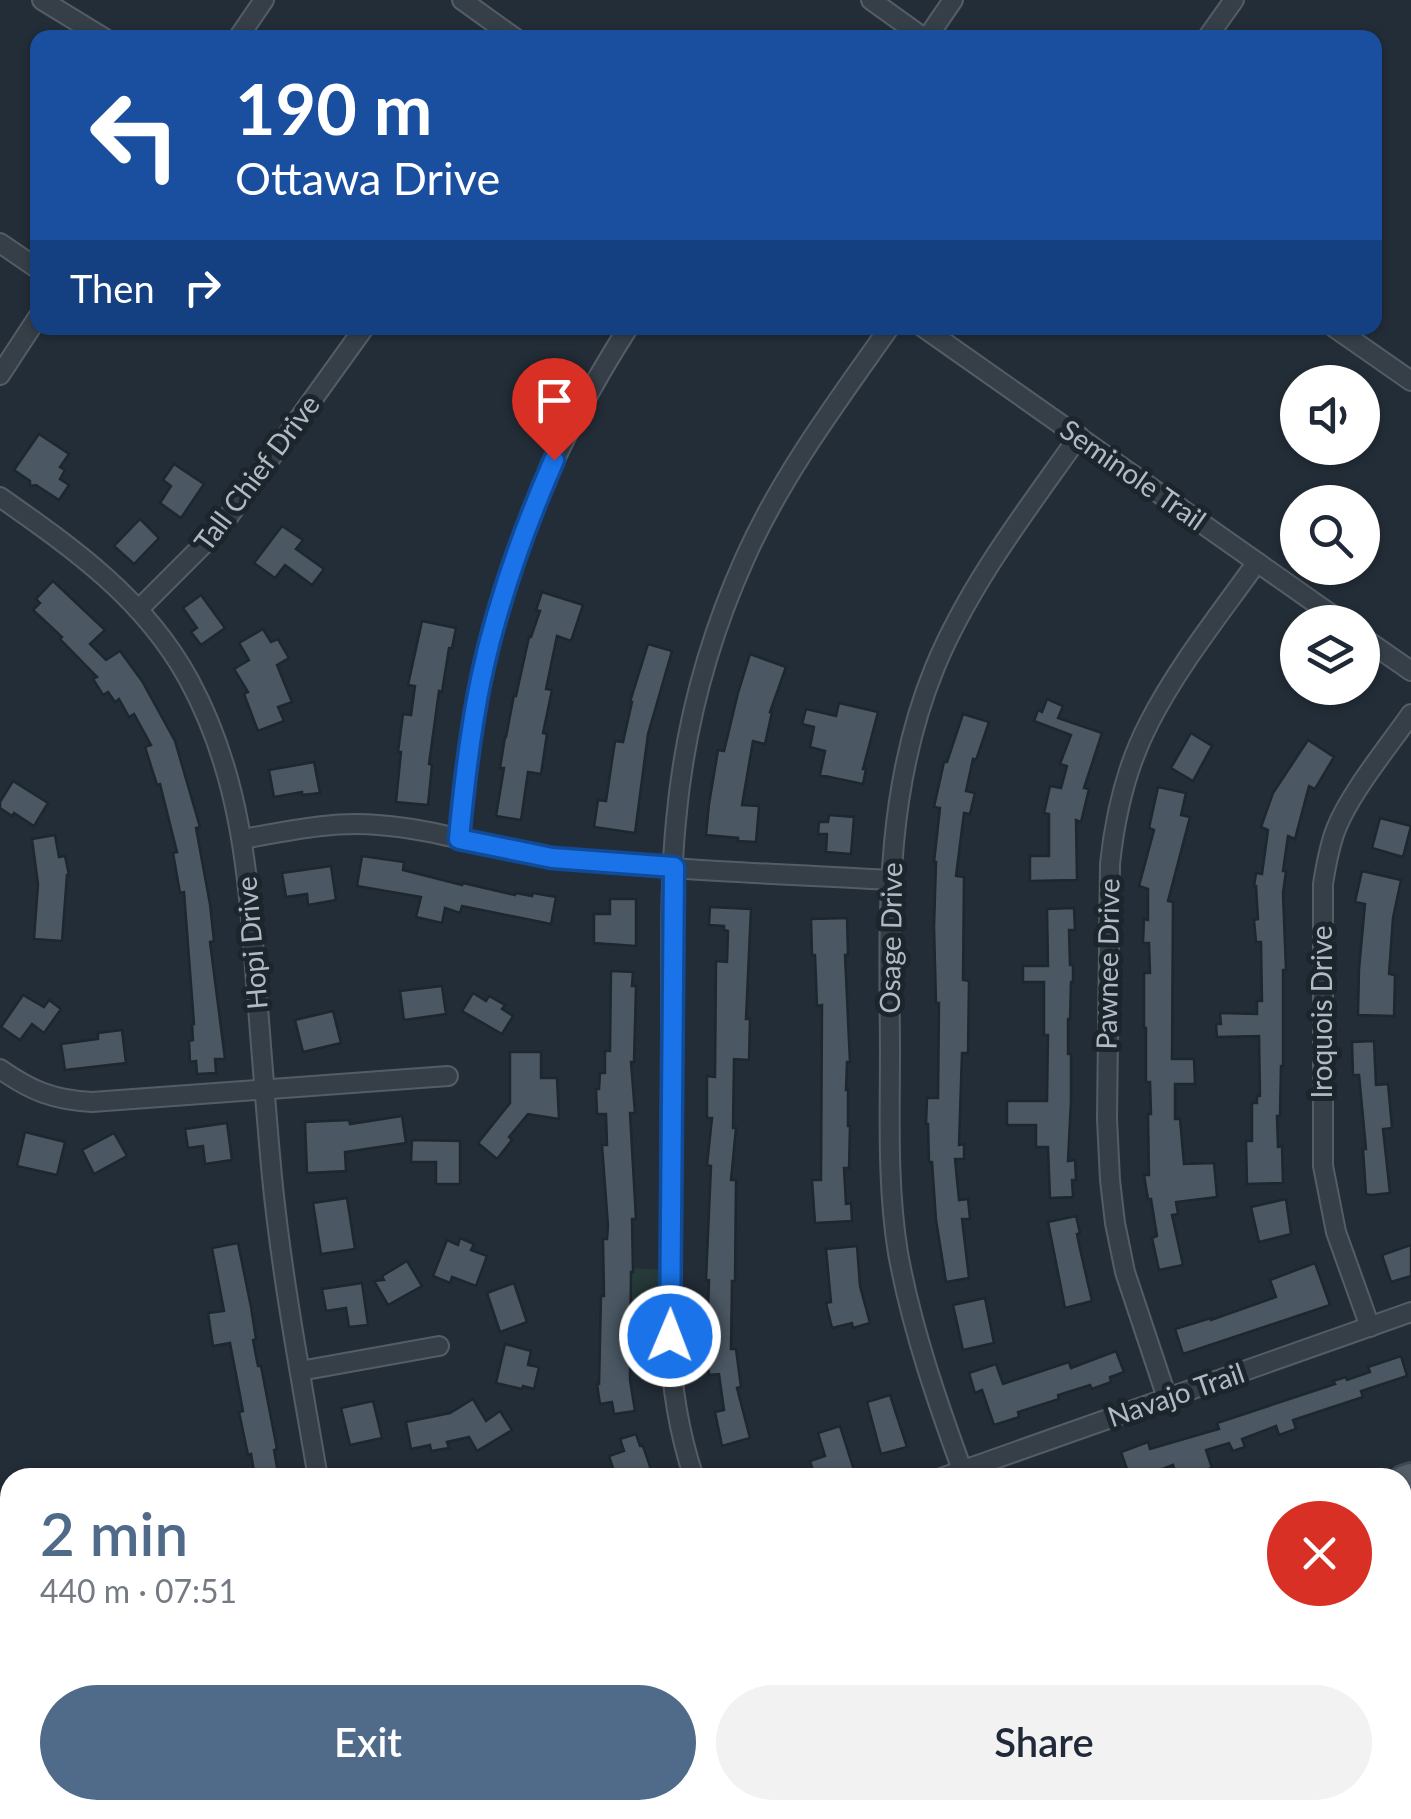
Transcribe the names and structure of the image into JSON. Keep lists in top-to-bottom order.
{
  "streets": {
    "street": [
      "Tall Chief Drive",
      "Seminole Trail",
      "Osage Drive",
      "Hopi Drive",
      "Pawnee Drive",
      "Iroquois Drive",
      "Navajo Trail"
    ]
  },
  "crossings": [
    ["Tall Chief Drive", "Hopi Drive"],
    ["Seminole Trail", "Osage Drive"],
    ["Seminole Trail", "Pawnee Drive"],
    ["Pawnee Drive", "Navajo Trail"],
    ["Iroquois Drive", "Navajo Trail"]
  ],
  "page": {
    "turn": ["190 m", "Ottawa Drive"],
    "then": "Then",
    "heading": ["2 min", "440 m · 07:51"],
    "buttons": ["Exit", "Share"]
  }
}
